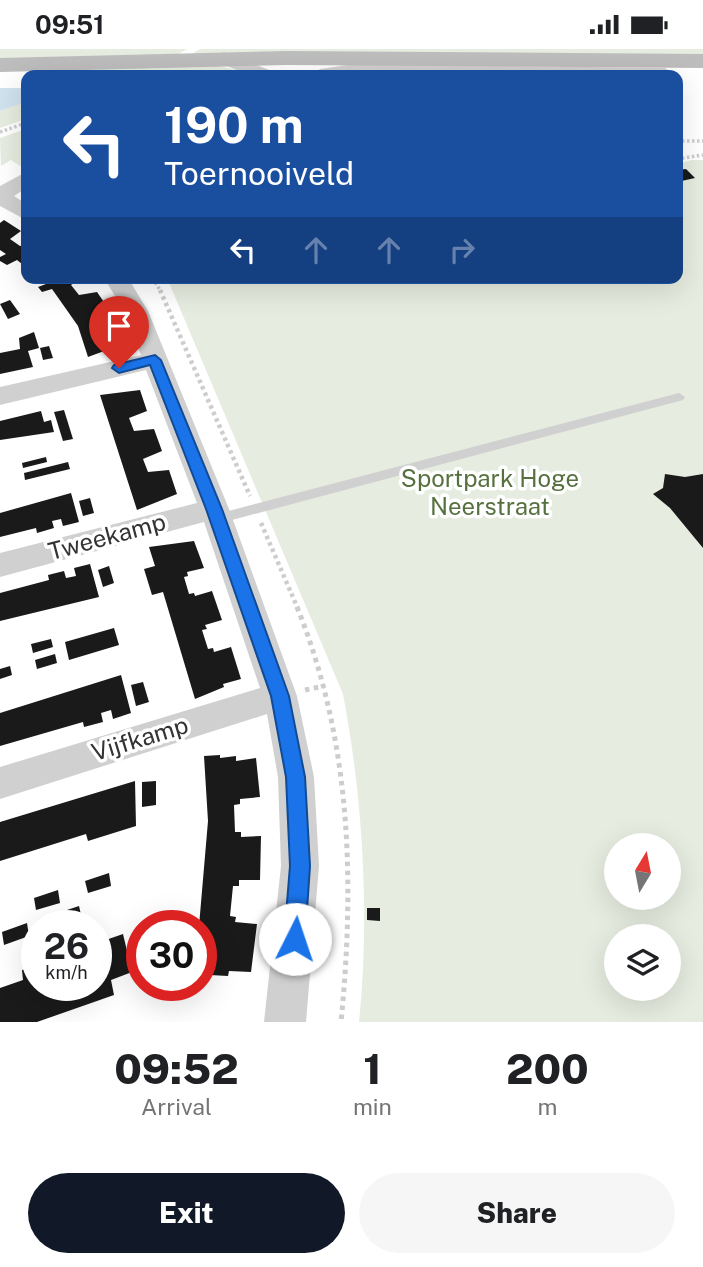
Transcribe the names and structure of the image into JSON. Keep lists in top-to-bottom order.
{
  "streets": {
    "street": ["Tweekamp", "Vijfkamp"]
  },
  "parks": ["Sportpark Hoge Neerstraat"],
  "north": "top",
  "page": {
    "status": "09:51",
    "turn": ["190 m", "Toernooiveld"],
    "speed": "26 km/h",
    "limit": "30",
    "eta": [
      "09:52",
      "Arrival",
      "1",
      "min",
      "200",
      "m"
    ],
    "buttons": ["Exit", "Share"]
  }
}
